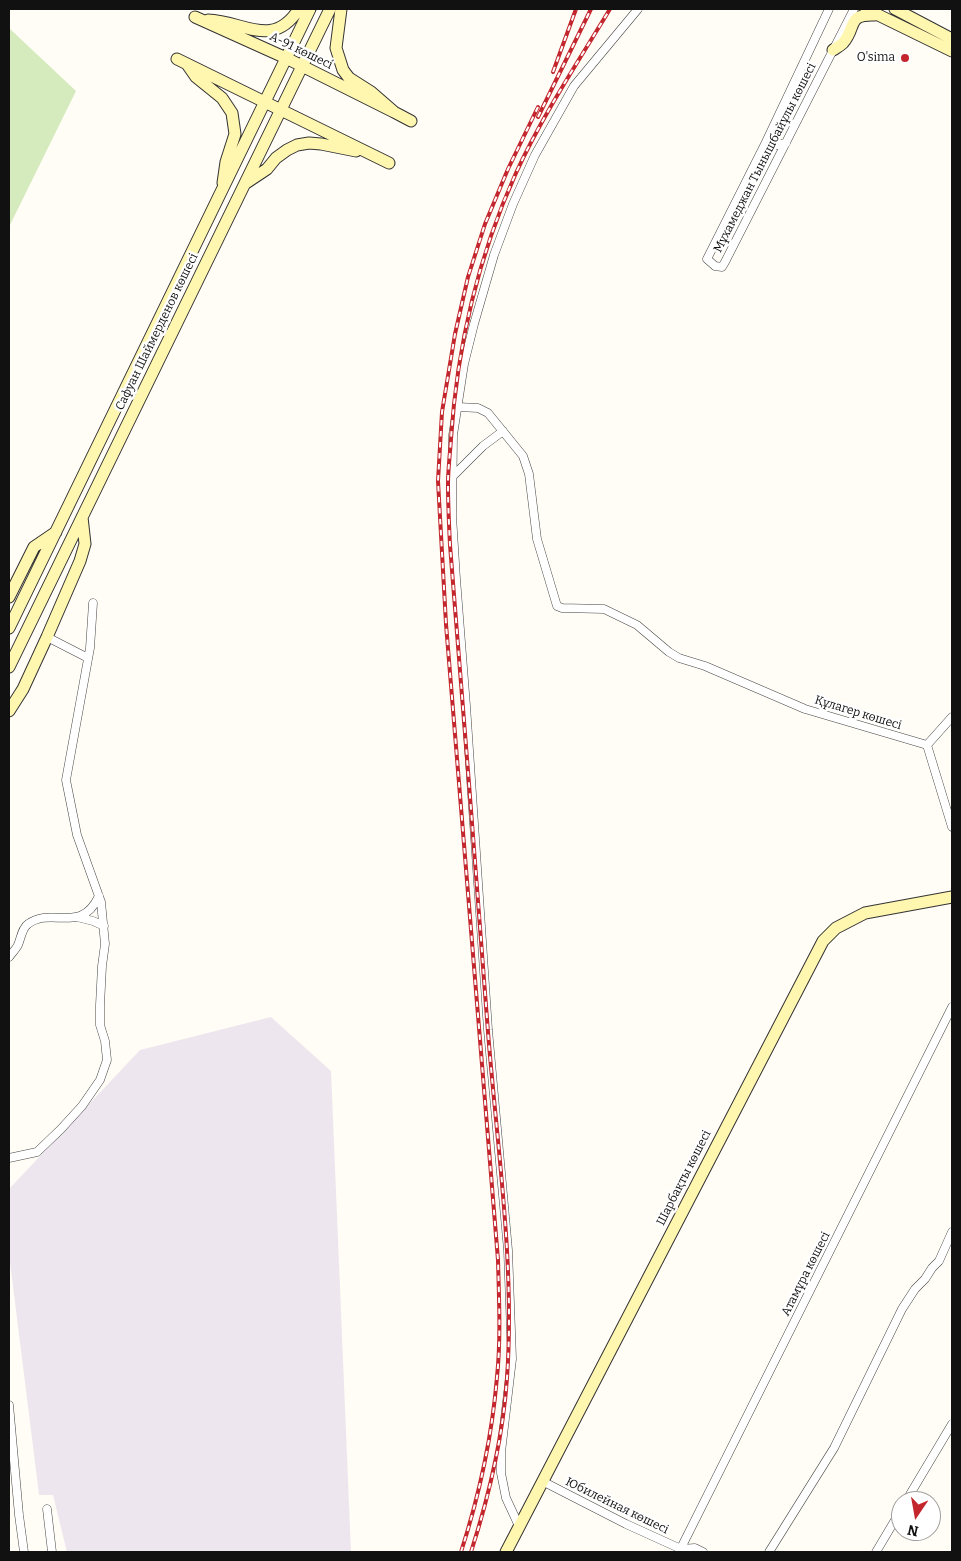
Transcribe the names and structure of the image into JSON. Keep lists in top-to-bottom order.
{
  "streets": {
    "street": [
      "А-91 көшесі",
      "Мұхамеджан Тынышбайұлы көшесі",
      "Сафуан Шаймерденов көшесі",
      "Құлагер көшесі",
      "Шарбақты көшесі",
      "Атамұра көшесі",
      "Юбилейная көшесі"
    ]
  },
  "crossings": [
    ["А-91 көшесі", "Сафуан Шаймерденов көшесі"],
    ["Шарбақты көшесі", "Юбилейная көшесі"],
    ["Атамұра көшесі", "Юбилейная көшесі"]
  ],
  "places": ["O'sima"],
  "north": "bottom"
}
